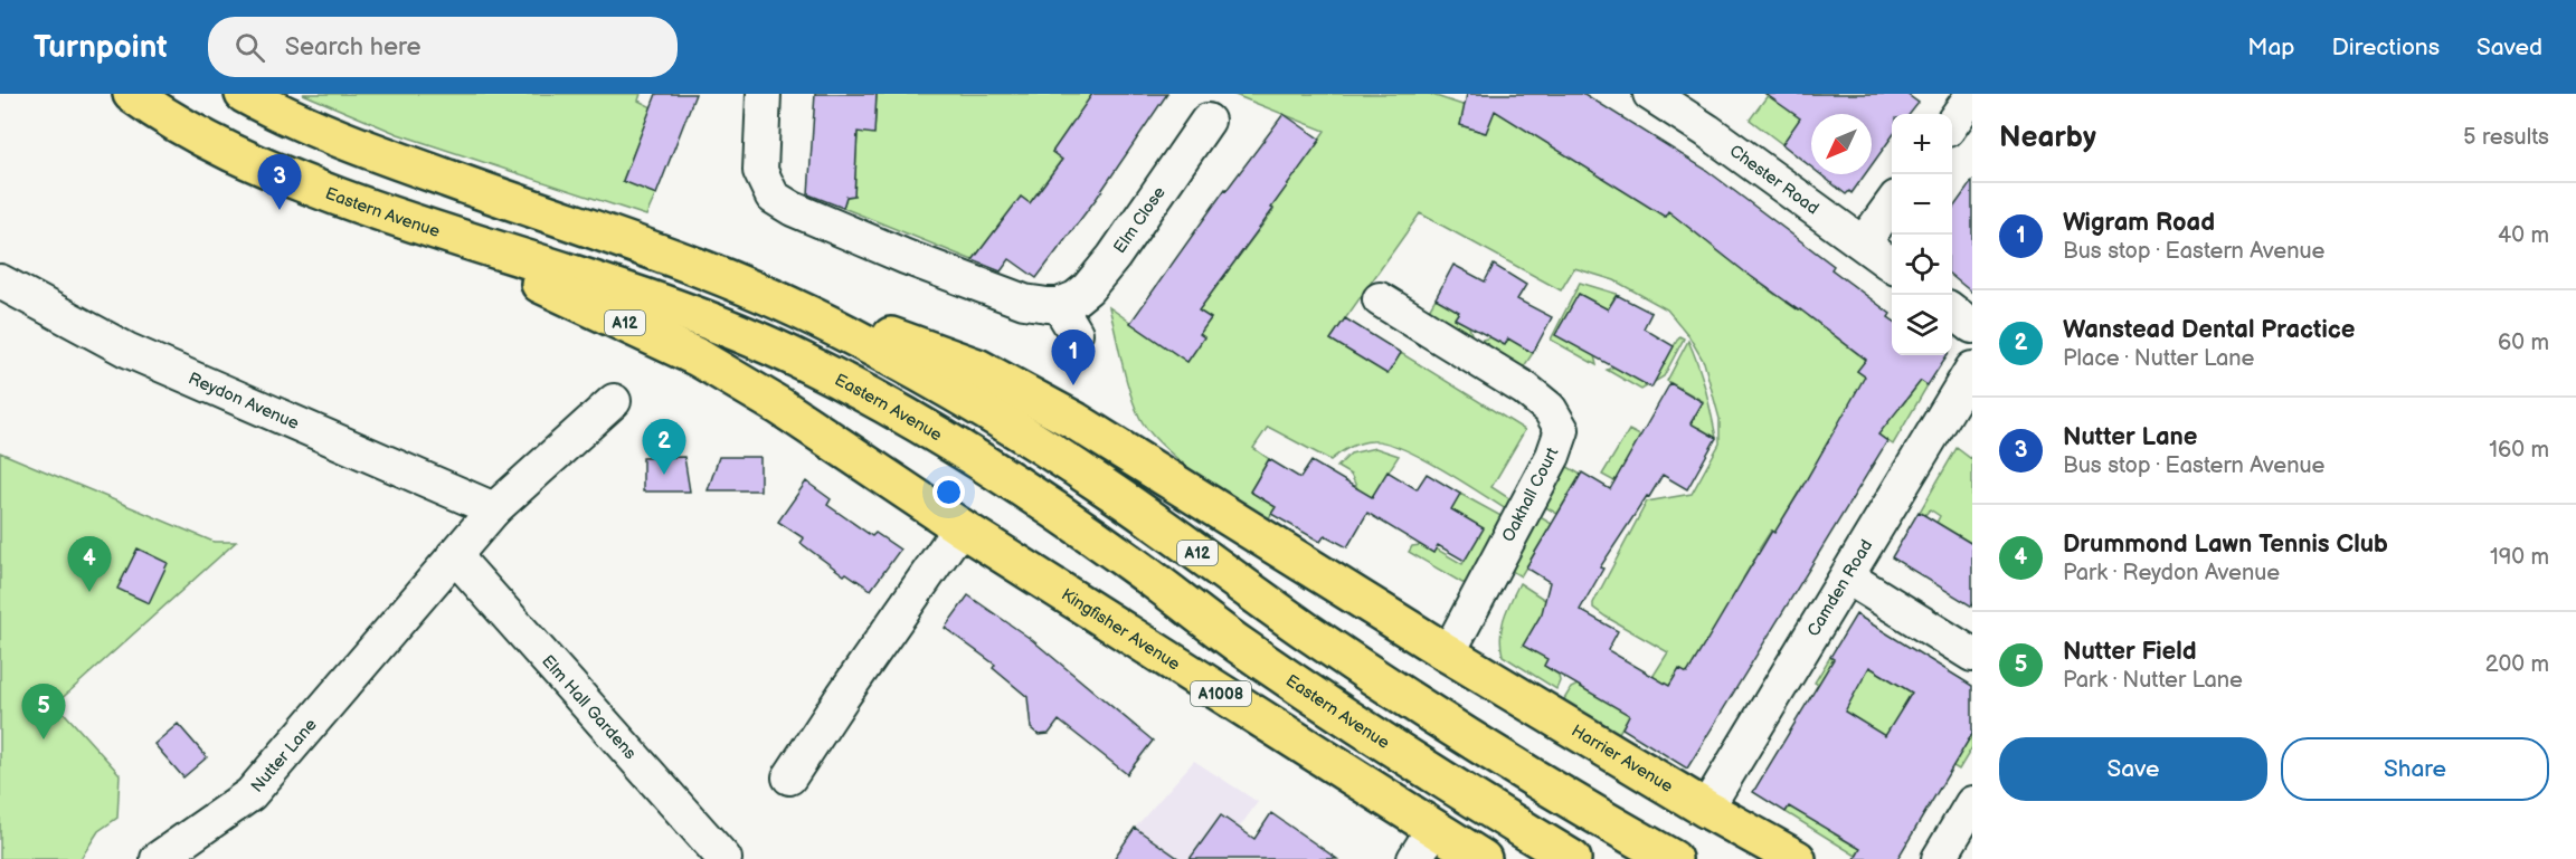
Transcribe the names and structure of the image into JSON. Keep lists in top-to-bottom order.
{
  "streets": {
    "main road": [
      "Eastern Avenue",
      "A12",
      "Kingfisher Avenue",
      "A1008",
      "Harrier Avenue"
    ],
    "street": [
      "Chester Road",
      "Elm Close",
      "Reydon Avenue",
      "Oakhall Court",
      "Camden Road",
      "Elm Hall Gardens",
      "Nutter Lane"
    ]
  },
  "crossings": [
    ["Eastern Avenue", "A12"],
    ["A12", "Oakhall Court"],
    ["A12", "Kingfisher Avenue"],
    ["A12", "Harrier Avenue"],
    ["Reydon Avenue", "Nutter Lane"],
    ["Oakhall Court", "Harrier Avenue"],
    ["Camden Road", "Harrier Avenue"],
    ["Elm Hall Gardens", "Nutter Lane"]
  ],
  "north": "bottom left",
  "page": {
    "header": "Turnpoint",
    "search": "Search here",
    "nav": ["Map", "Directions", "Saved"],
    "heading": ["Nearby", "5 results"],
    "map_buttons": ["+", "−"],
    "pins": [
      "3",
      "1",
      "2",
      "4",
      "5"
    ],
    "list": [
      {
        "mark": "1",
        "name": "Wigram Road",
        "note": "Bus stop · Eastern Avenue",
        "value": "40 m"
      },
      {
        "mark": "2",
        "name": "Wanstead Dental Practice",
        "note": "Place · Nutter Lane",
        "value": "60 m"
      },
      {
        "mark": "3",
        "name": "Nutter Lane",
        "note": "Bus stop · Eastern Avenue",
        "value": "160 m"
      },
      {
        "mark": "4",
        "name": "Drummond Lawn Tennis Club",
        "note": "Park · Reydon Avenue",
        "value": "190 m"
      },
      {
        "mark": "5",
        "name": "Nutter Field",
        "note": "Park · Nutter Lane",
        "value": "200 m"
      }
    ],
    "buttons": ["Save", "Share"]
  }
}
